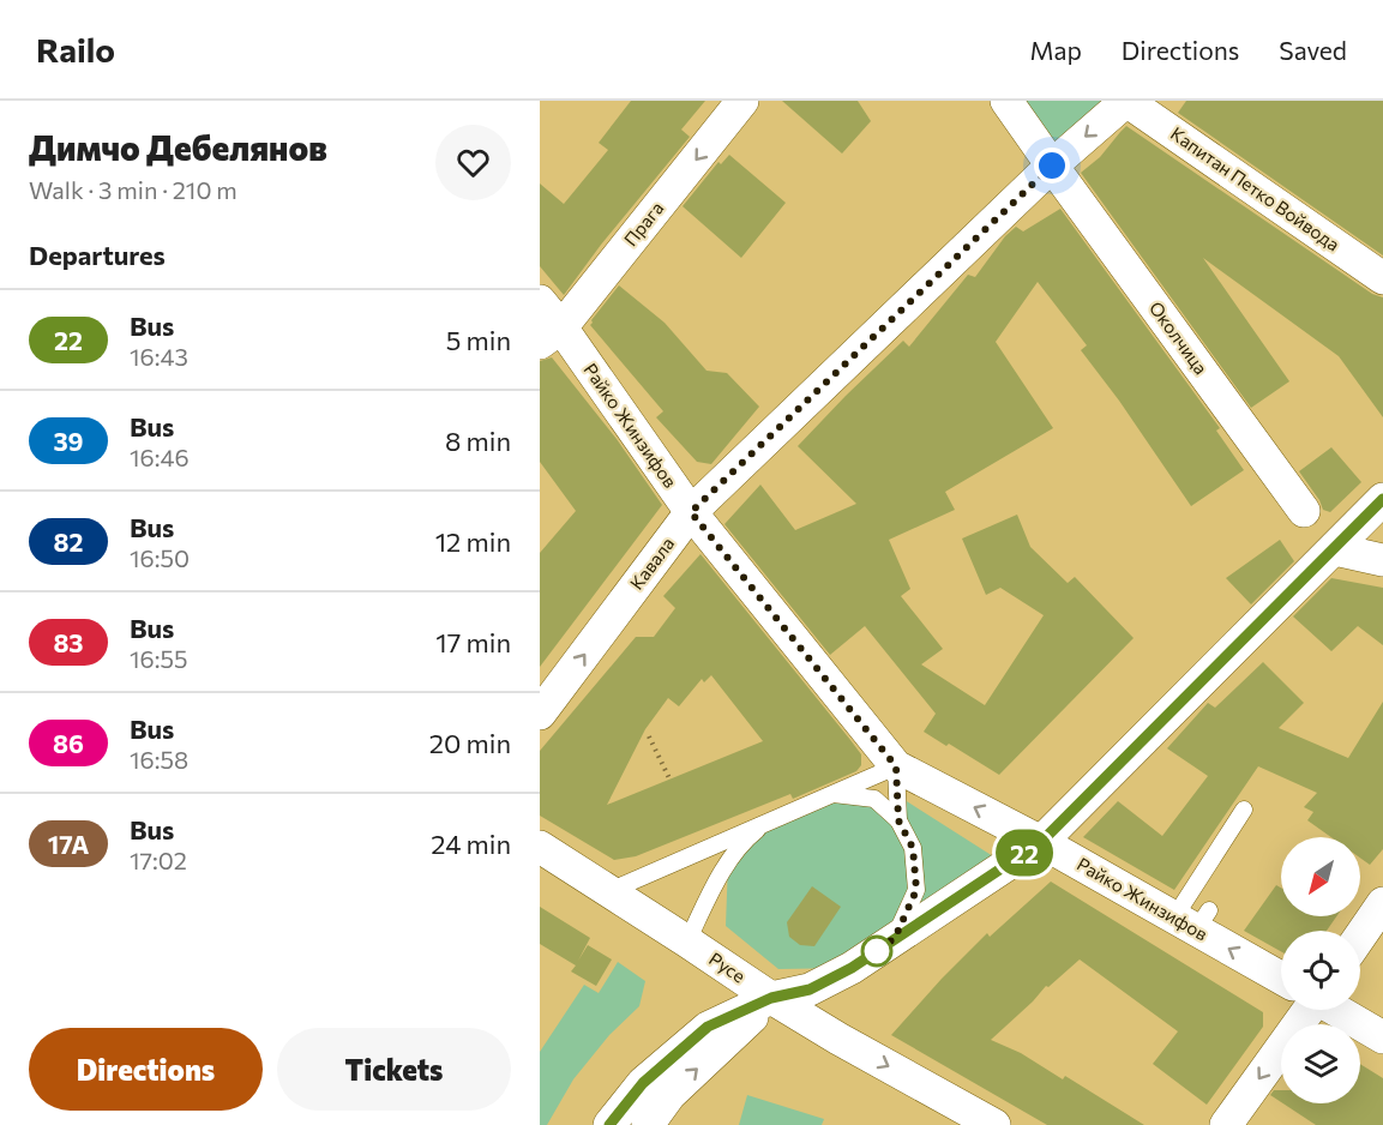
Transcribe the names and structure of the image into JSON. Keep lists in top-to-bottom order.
{
  "streets": {
    "street": [
      "Капитан Петко Войвода",
      "Прага",
      "Околчица",
      "Райко Жинзифов",
      "Кавала",
      "Русе"
    ]
  },
  "crossings": [
    ["Капитан Петко Войвода", "Кавала"],
    ["Прага", "Райко Жинзифов"],
    ["Околчица", "Кавала"],
    ["Райко Жинзифов", "Кавала"]
  ],
  "one_way": ["Прага", "Русе"],
  "lines": ["bus line 22"],
  "north": "bottom left",
  "page": {
    "header": "Railo",
    "nav": ["Map", "Directions", "Saved"],
    "heading": [
      ["Димчо Дебелянов", "Walk · 3 min · 210 m"],
      "Departures"
    ],
    "on_map": "22",
    "list": [
      {
        "mark": "22",
        "name": "Bus",
        "note": "16:43",
        "value": "5 min"
      },
      {
        "mark": "39",
        "name": "Bus",
        "note": "16:46",
        "value": "8 min"
      },
      {
        "mark": "82",
        "name": "Bus",
        "note": "16:50",
        "value": "12 min"
      },
      {
        "mark": "83",
        "name": "Bus",
        "note": "16:55",
        "value": "17 min"
      },
      {
        "mark": "86",
        "name": "Bus",
        "note": "16:58",
        "value": "20 min"
      },
      {
        "mark": "17А",
        "name": "Bus",
        "note": "17:02",
        "value": "24 min"
      }
    ],
    "buttons": ["Directions", "Tickets"]
  }
}
